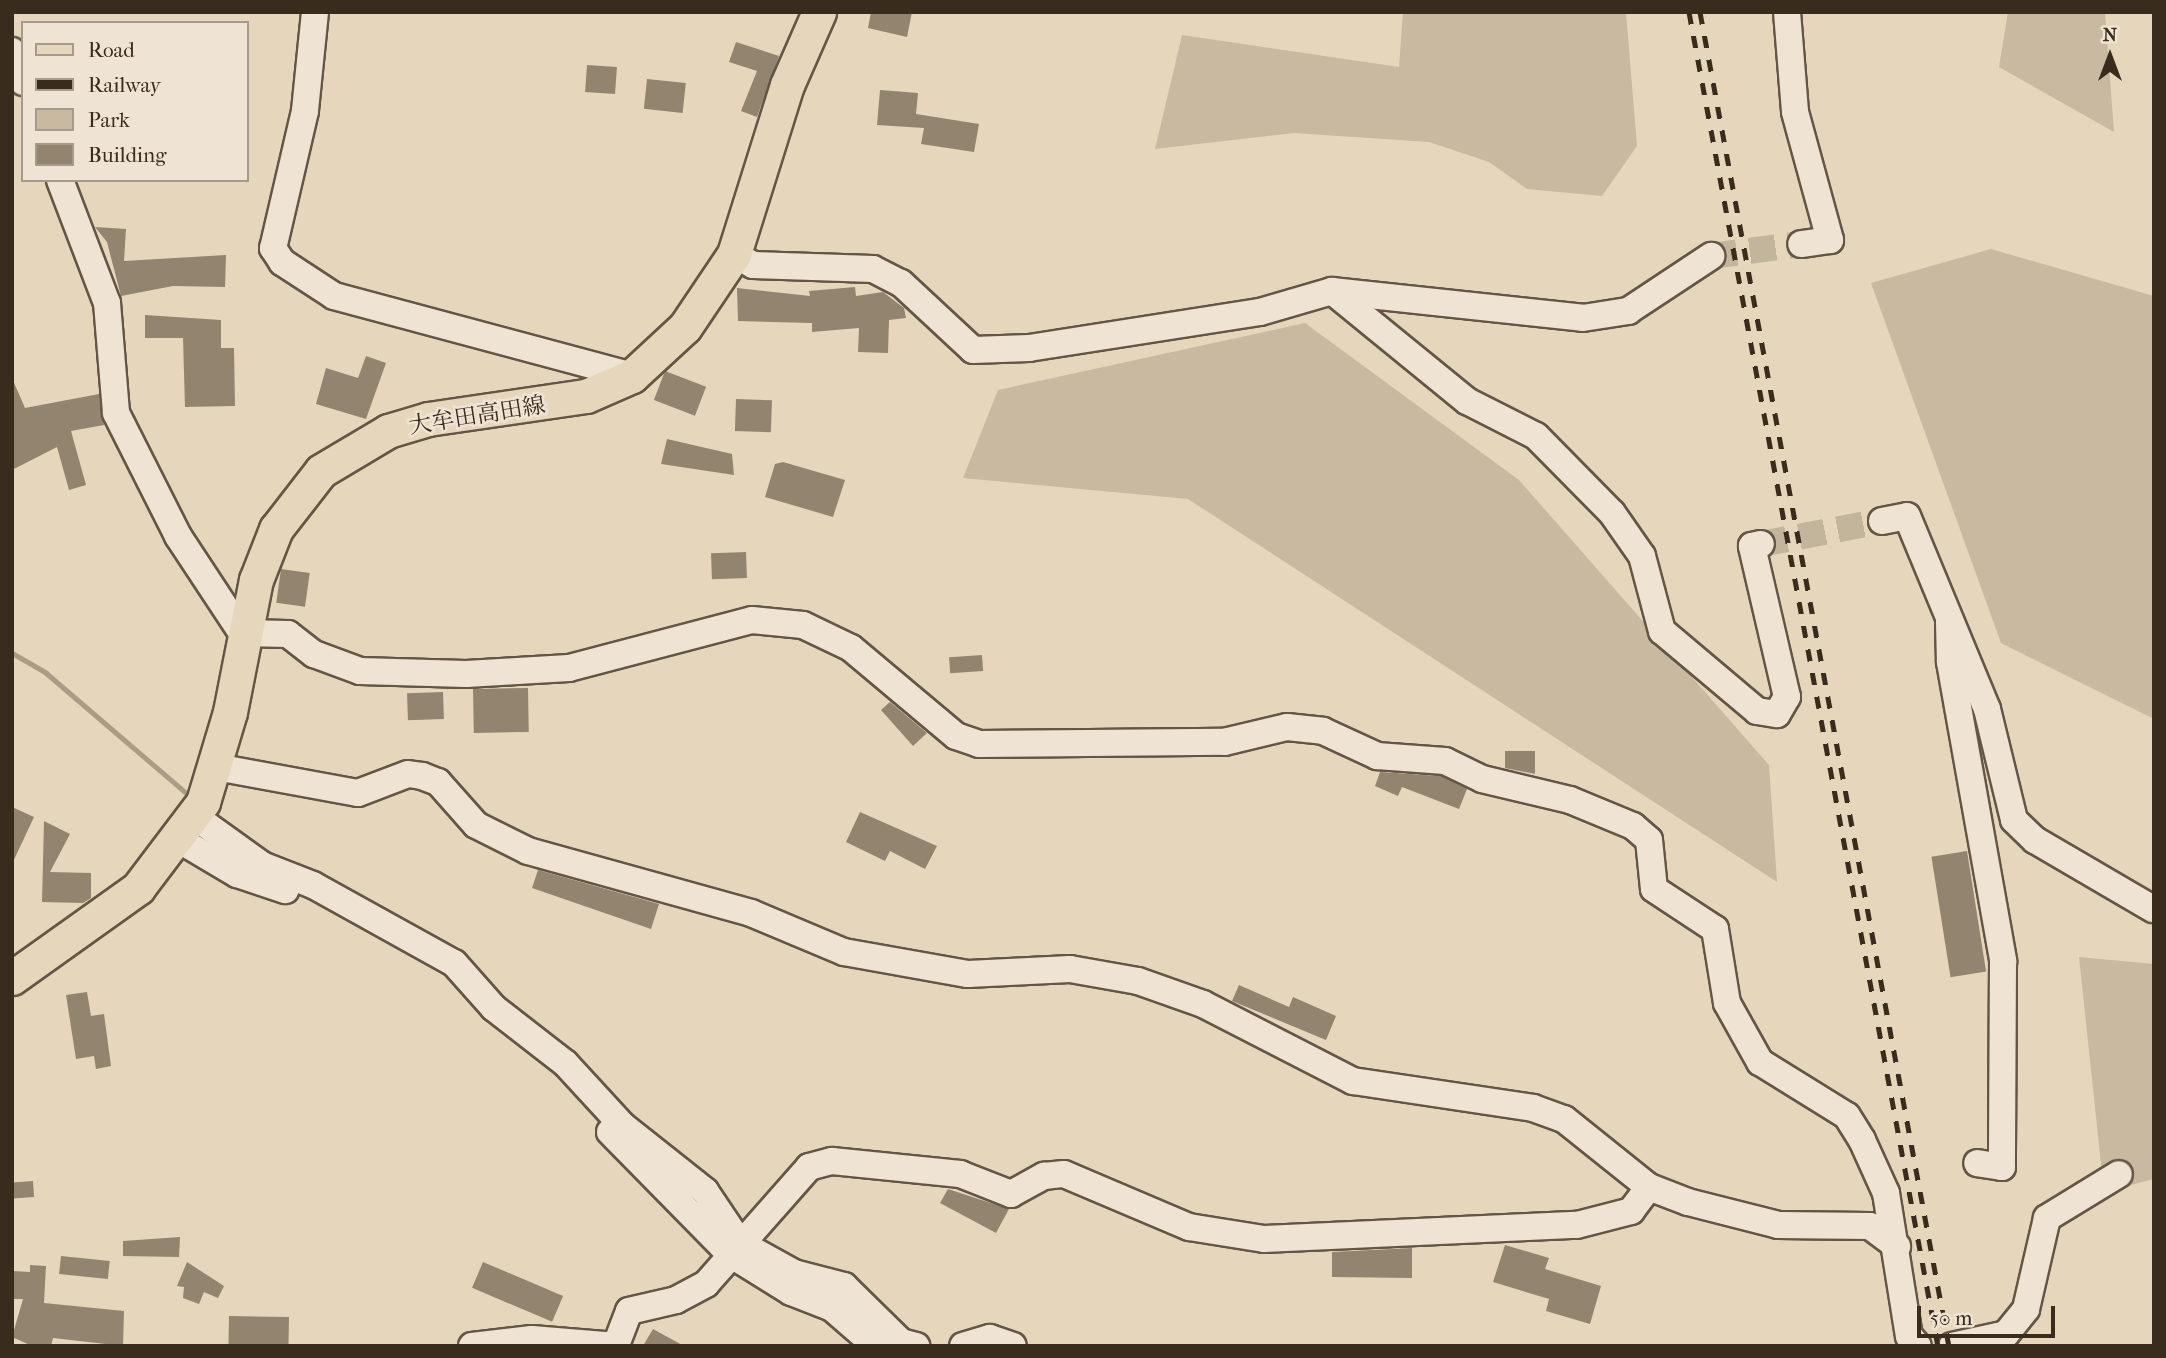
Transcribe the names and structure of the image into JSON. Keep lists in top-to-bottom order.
{
  "streets": {
    "main road": ["大牟田高田線"]
  },
  "legend": [
    "Road",
    "Railway",
    "Park",
    "Building"
  ],
  "scale_bar": "50 m",
  "north": "top"
}
